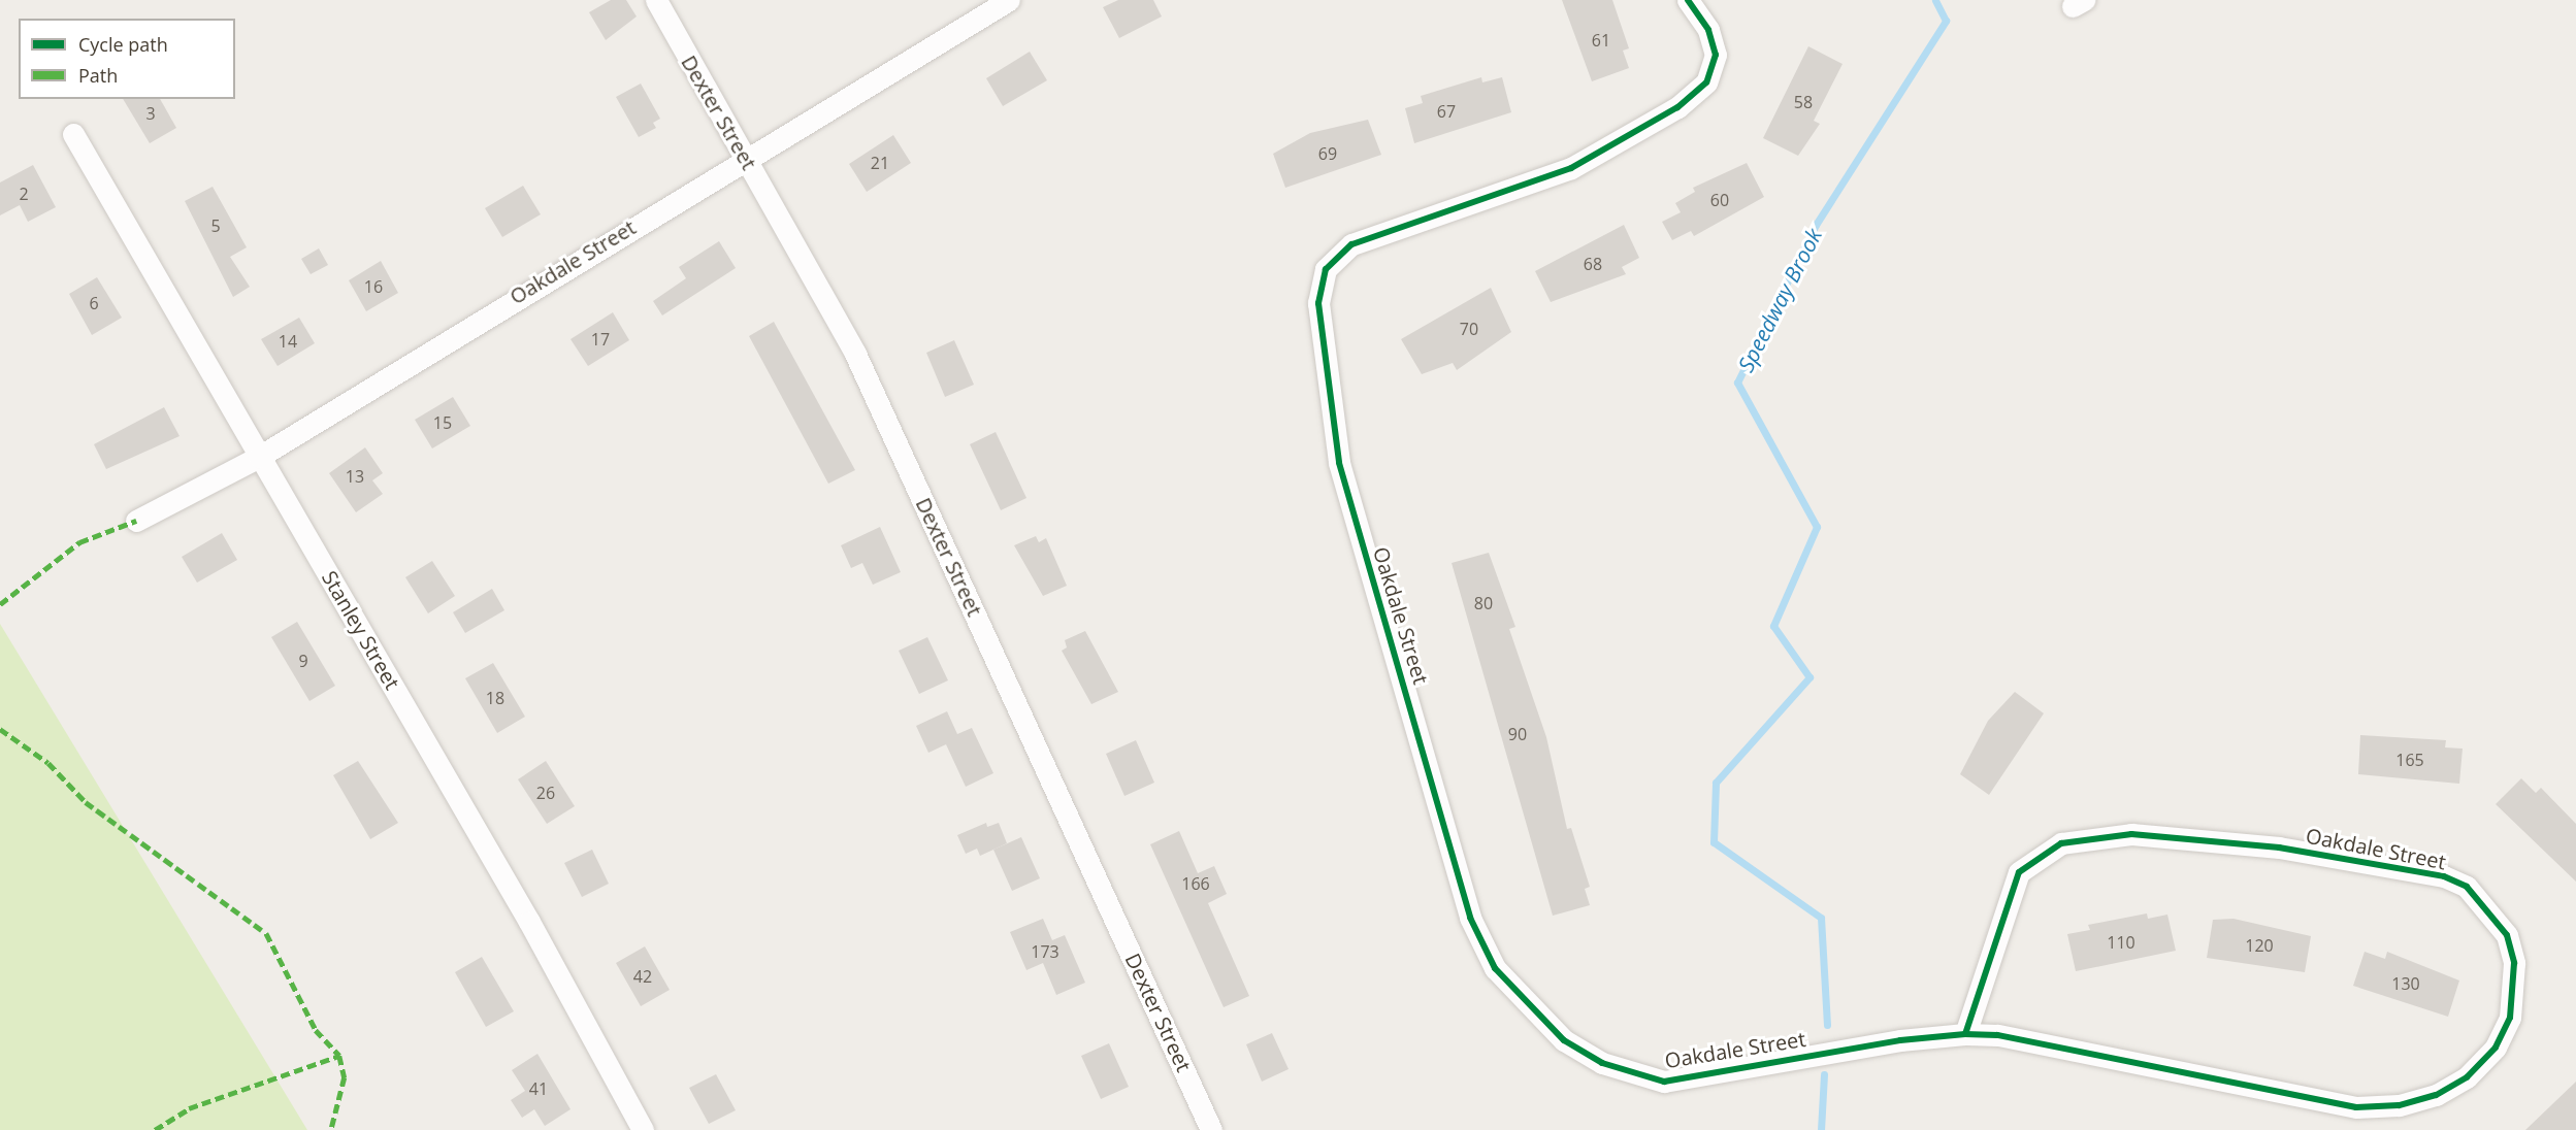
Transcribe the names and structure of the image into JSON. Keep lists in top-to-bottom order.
{
  "streets": {
    "street": ["Dexter Street", "Oakdale Street", "Stanley Street"]
  },
  "crossings": [
    ["Dexter Street", "Oakdale Street"],
    ["Oakdale Street", "Stanley Street"]
  ],
  "water": ["Speedway Brook"],
  "house_numbers": [
    "61",
    "58",
    "67",
    "3",
    "69",
    "21",
    "2",
    "60",
    "5",
    "68",
    "16",
    "6",
    "70",
    "17",
    "14",
    "15",
    "13",
    "80",
    "9",
    "18",
    "90",
    "165",
    "26",
    "166",
    "110",
    "120",
    "173",
    "42",
    "130",
    "41"
  ],
  "legend": ["Cycle path", "Path"]
}
